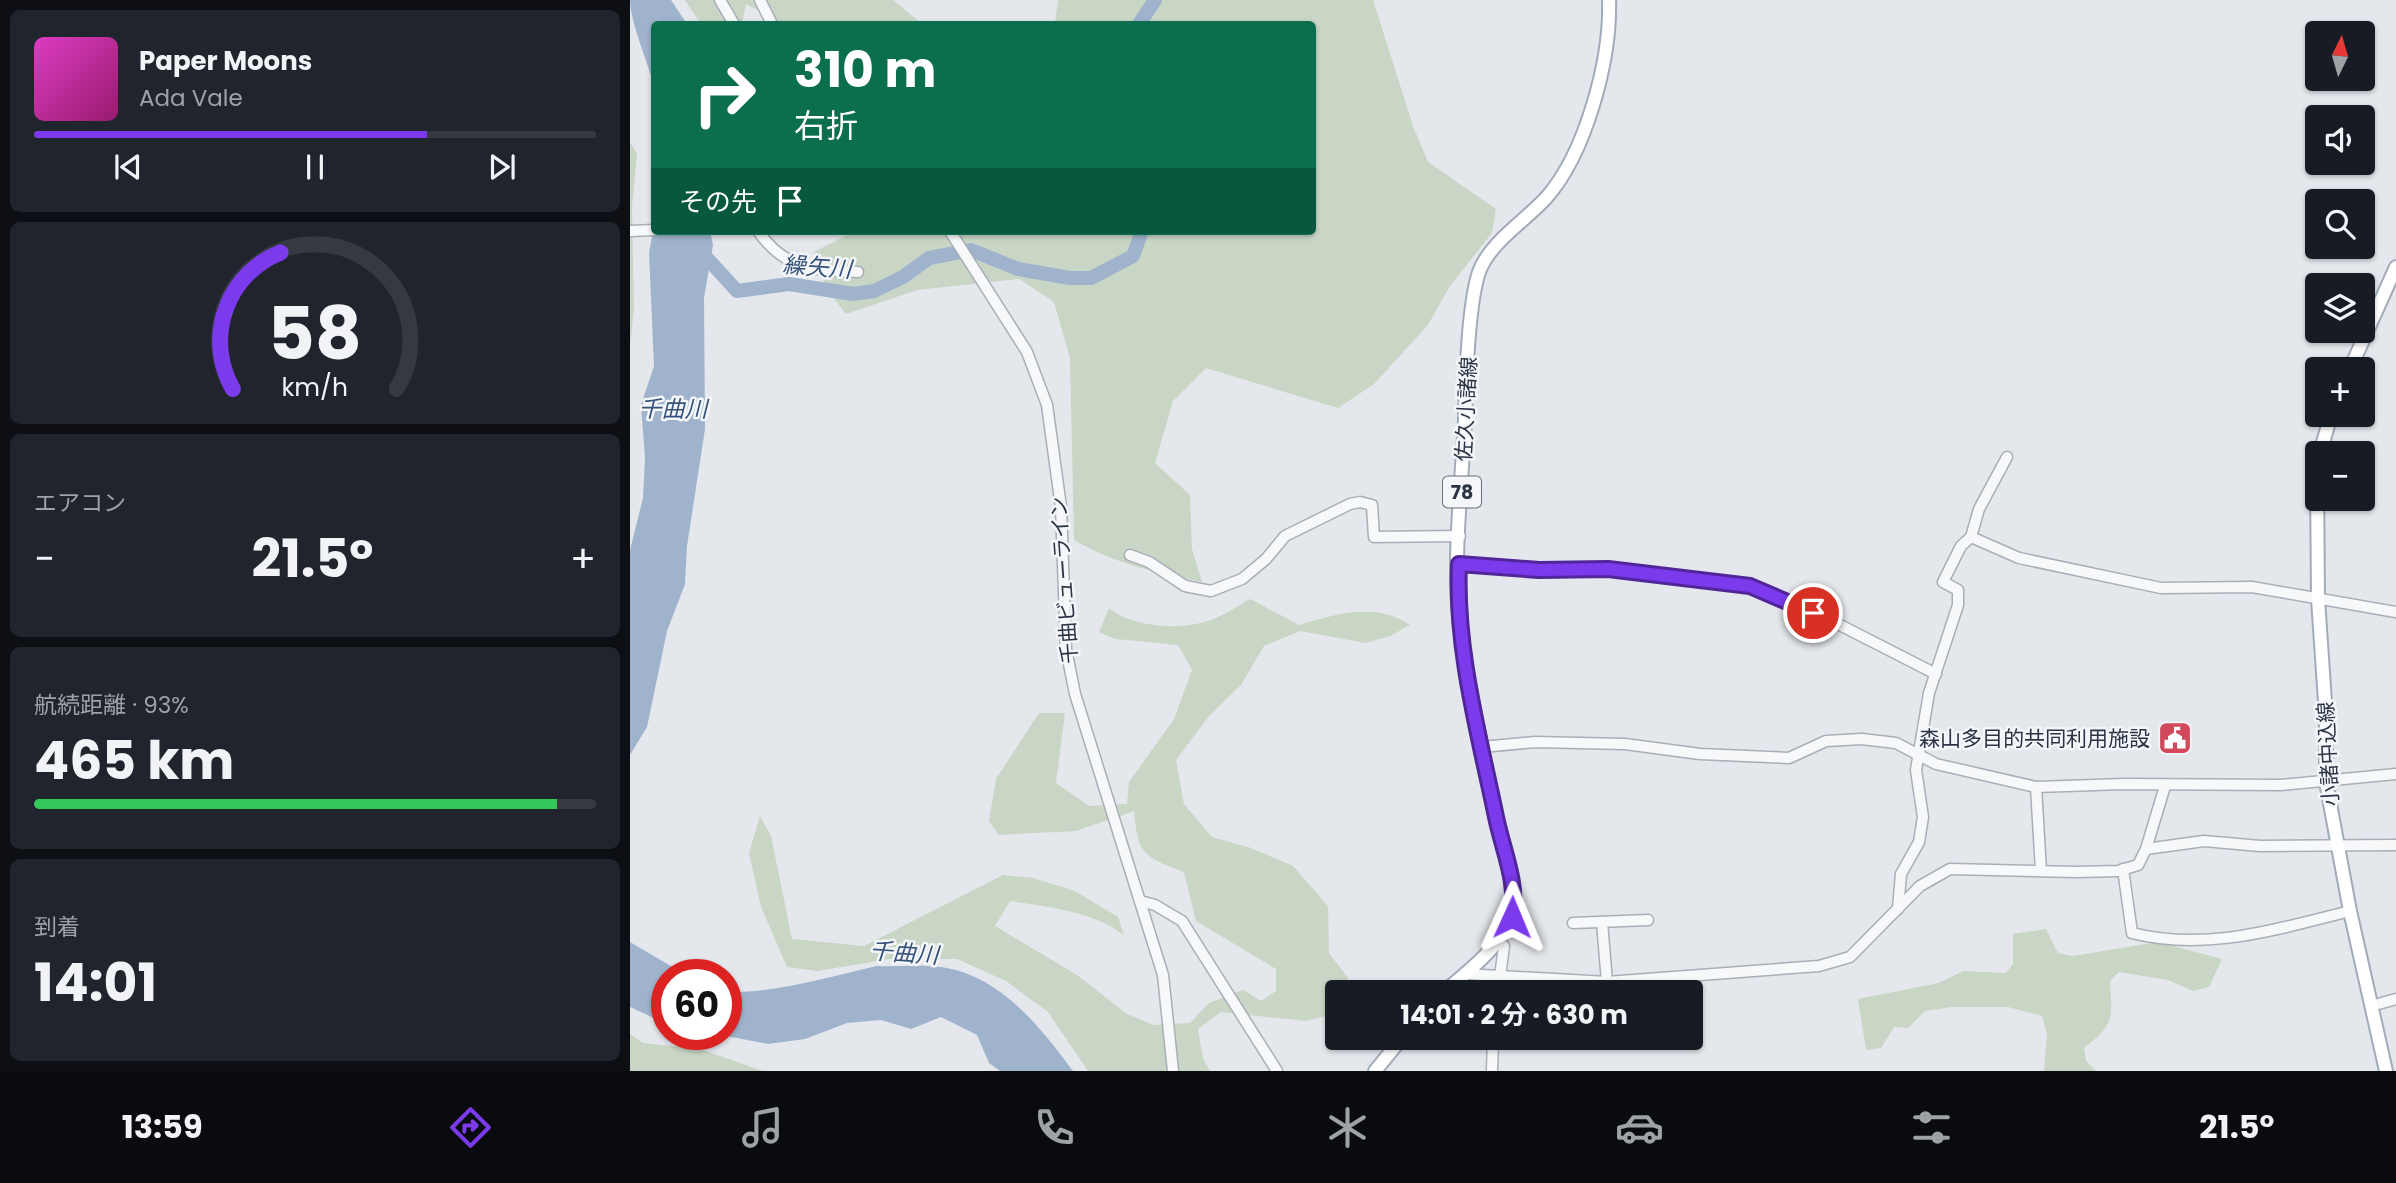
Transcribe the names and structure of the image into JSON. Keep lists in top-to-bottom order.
{
  "streets": {
    "main road": ["佐久小諸線", "78", "小諸中込線"],
    "street": ["千曲ビューライン"]
  },
  "water": ["繰矢川", "千曲川"],
  "places": {
    "public building": ["森山多目的共同利用施設"]
  },
  "north": "top",
  "page": {
    "map_buttons": ["+", "−"],
    "turn": ["310 m", "右折"],
    "song": ["Paper Moons", "Ada Vale"],
    "then": "その先",
    "tile": [
      "エアコン",
      ["航続距離 · 93%", "465 km"],
      ["到着", "14:01"]
    ],
    "heat": ["−", "21.5°", "+"],
    "limit": "60",
    "trip": "14:01 · 2 分 · 630 m",
    "tabs": ["13:59", "21.5°"],
    "gauge": ["58", "km/h"]
  }
}
